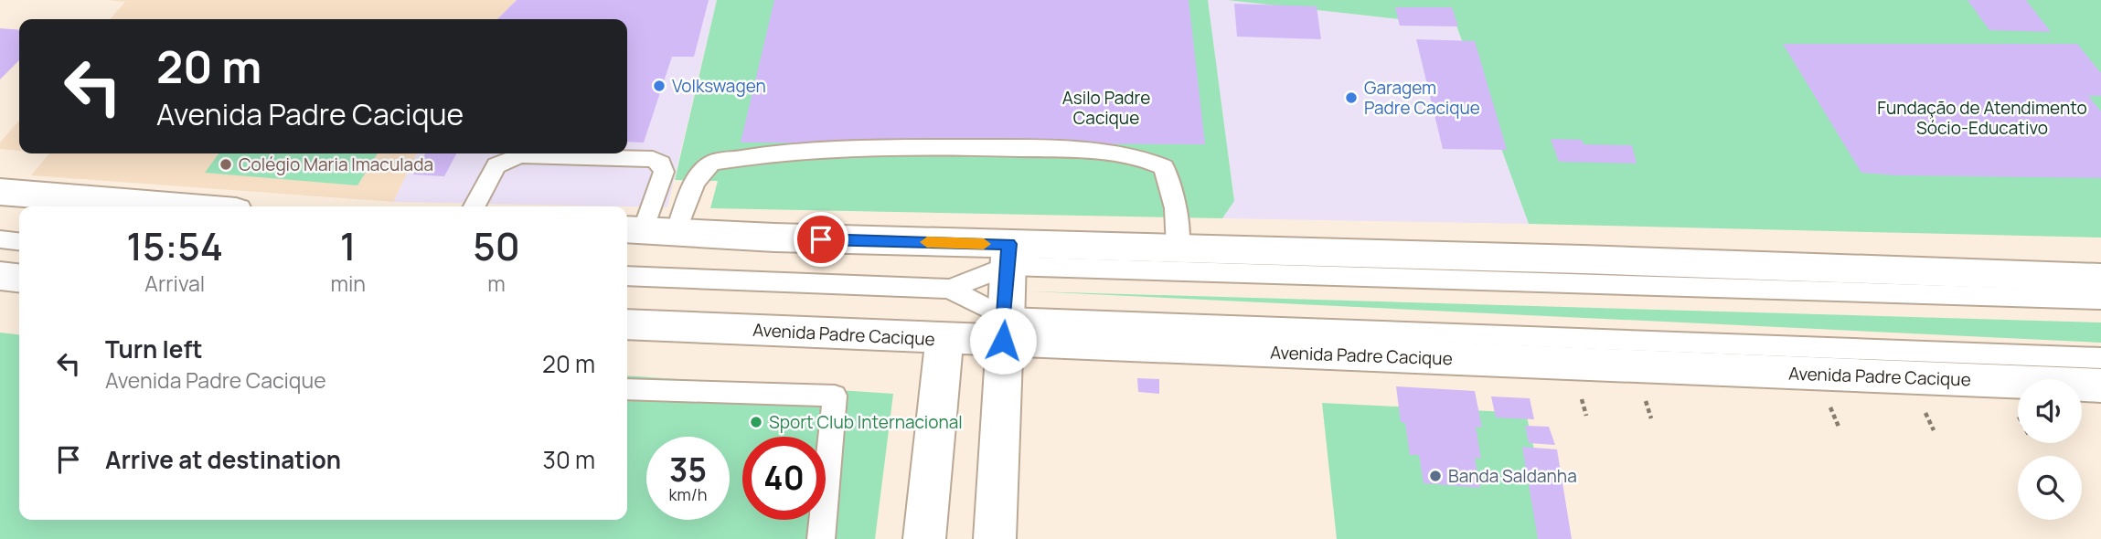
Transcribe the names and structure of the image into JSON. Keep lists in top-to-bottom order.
{
  "streets": {
    "main road": ["Avenida Padre Cacique"]
  },
  "parks": ["Asilo Padre Cacique", "Fundação de Atendimento Sócio-Educativo"],
  "places": [
    "Volkswagen",
    "Garagem Padre Cacique",
    "Colégio Maria Imaculada",
    "Sport Club Internacional",
    "Banda Saldanha"
  ],
  "page": {
    "turn": ["20 m", "Avenida Padre Cacique"],
    "eta": [
      "15:54",
      "Arrival",
      "1",
      "min",
      "50",
      "m"
    ],
    "list": [
      {
        "name": "Turn left",
        "note": "Avenida Padre Cacique",
        "value": "20 m"
      },
      {
        "name": "Arrive at destination",
        "value": "30 m"
      }
    ],
    "speed": "35 km/h",
    "limit": "40"
  }
}
